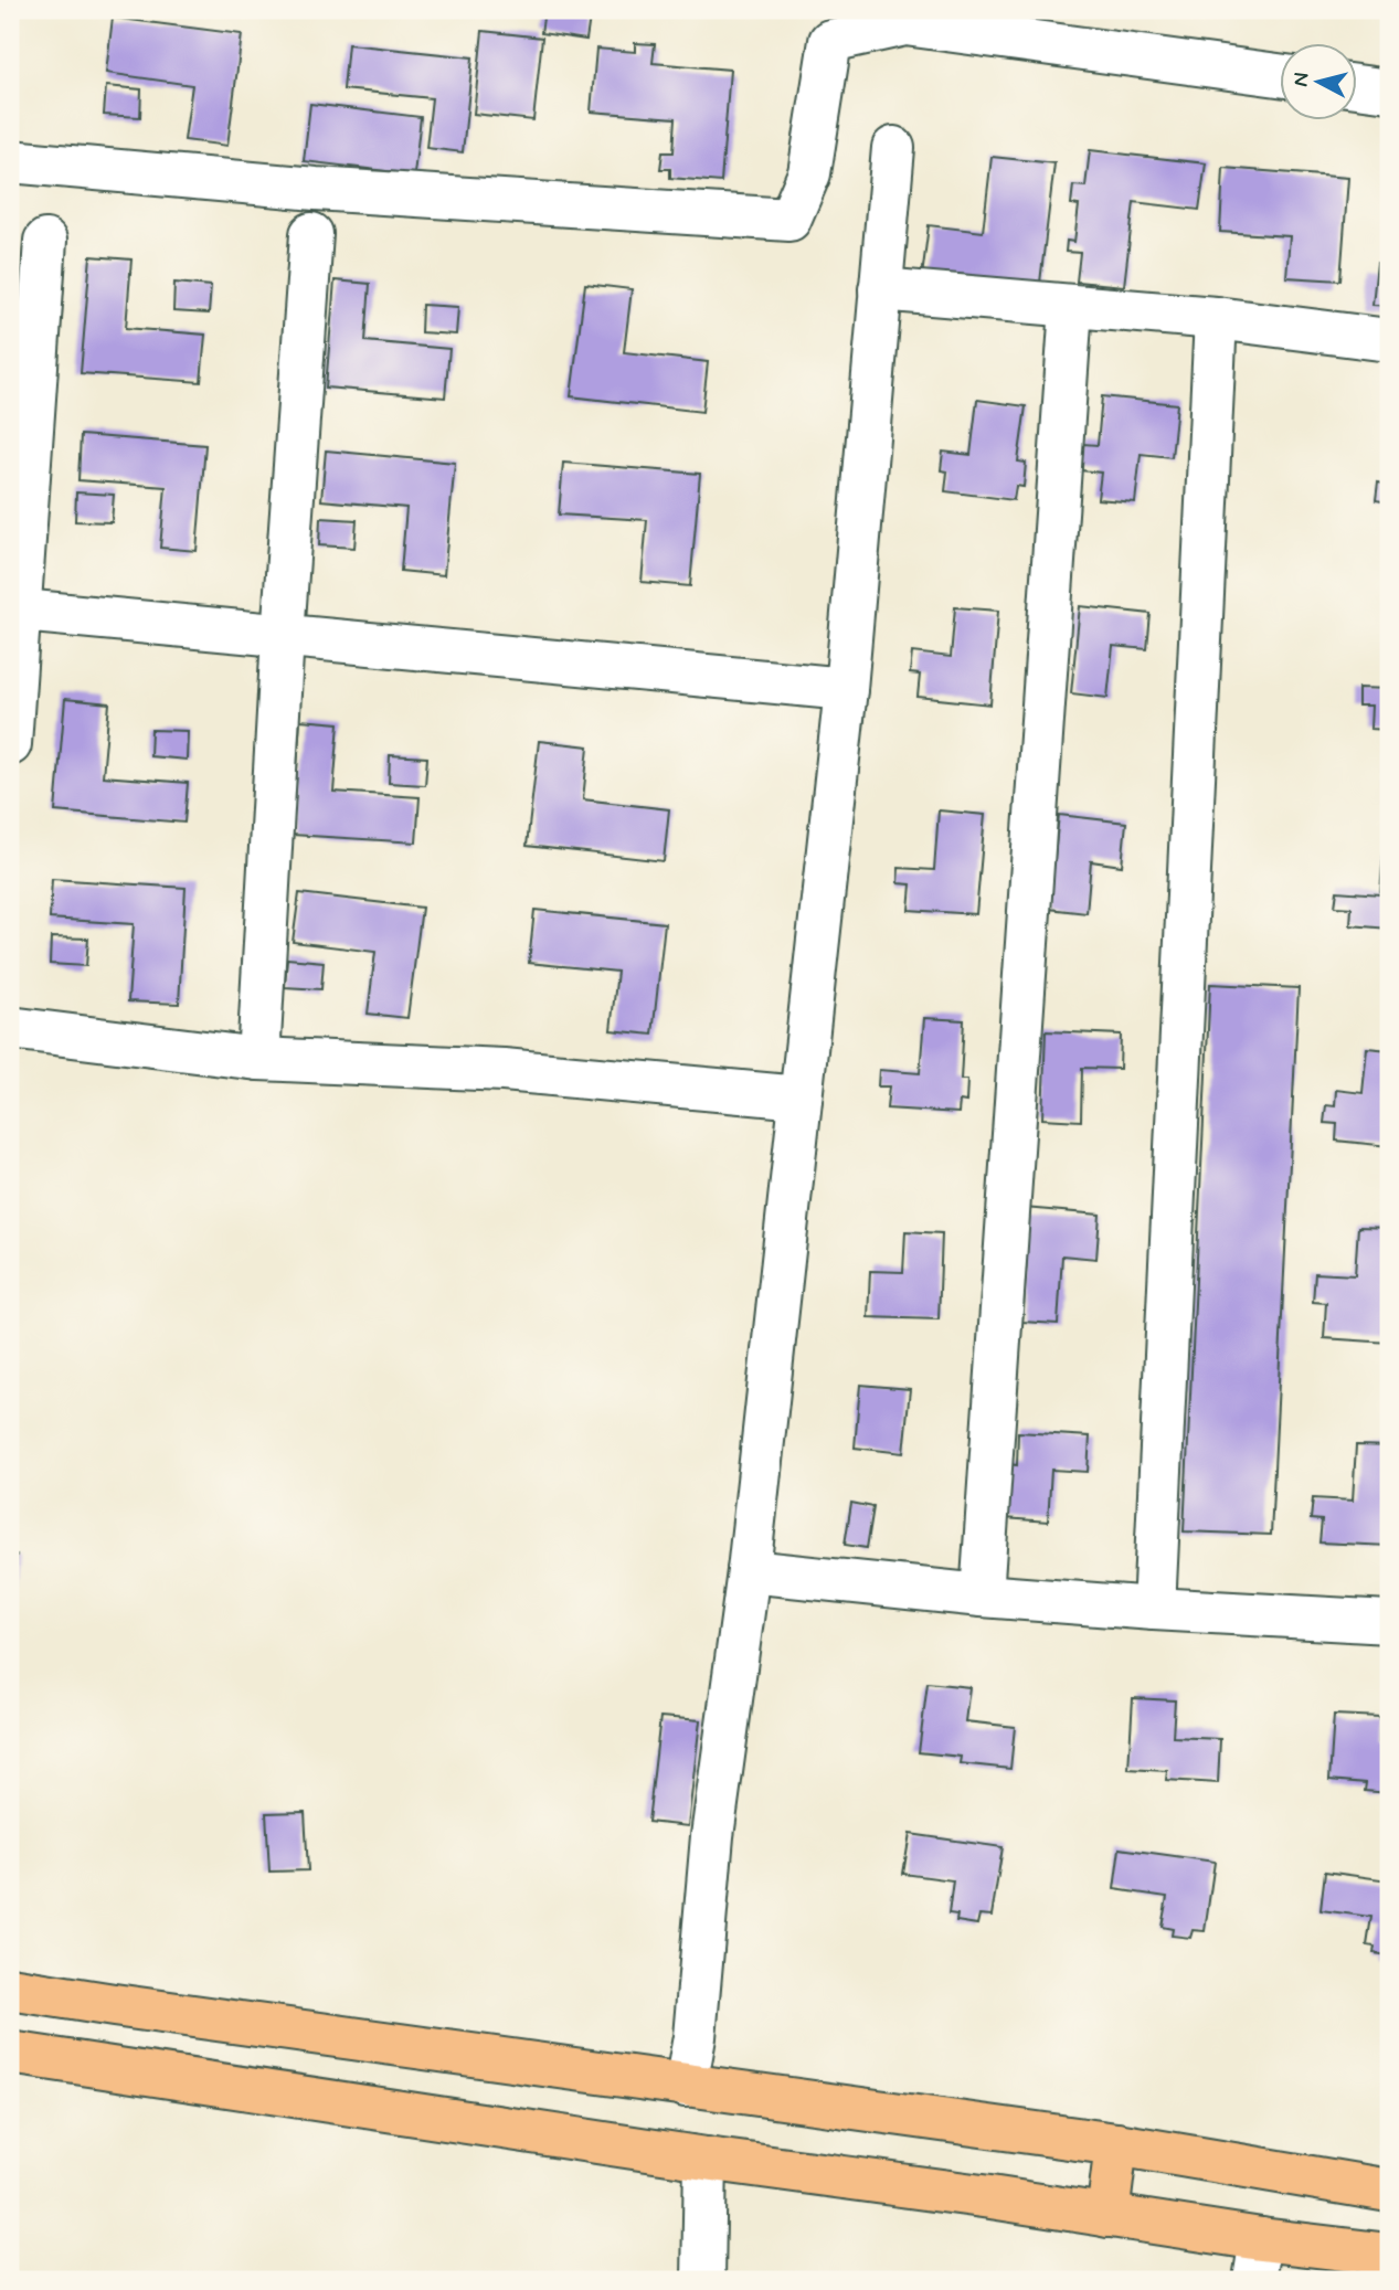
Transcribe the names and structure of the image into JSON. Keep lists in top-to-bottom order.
{
  "north": "left"
}
